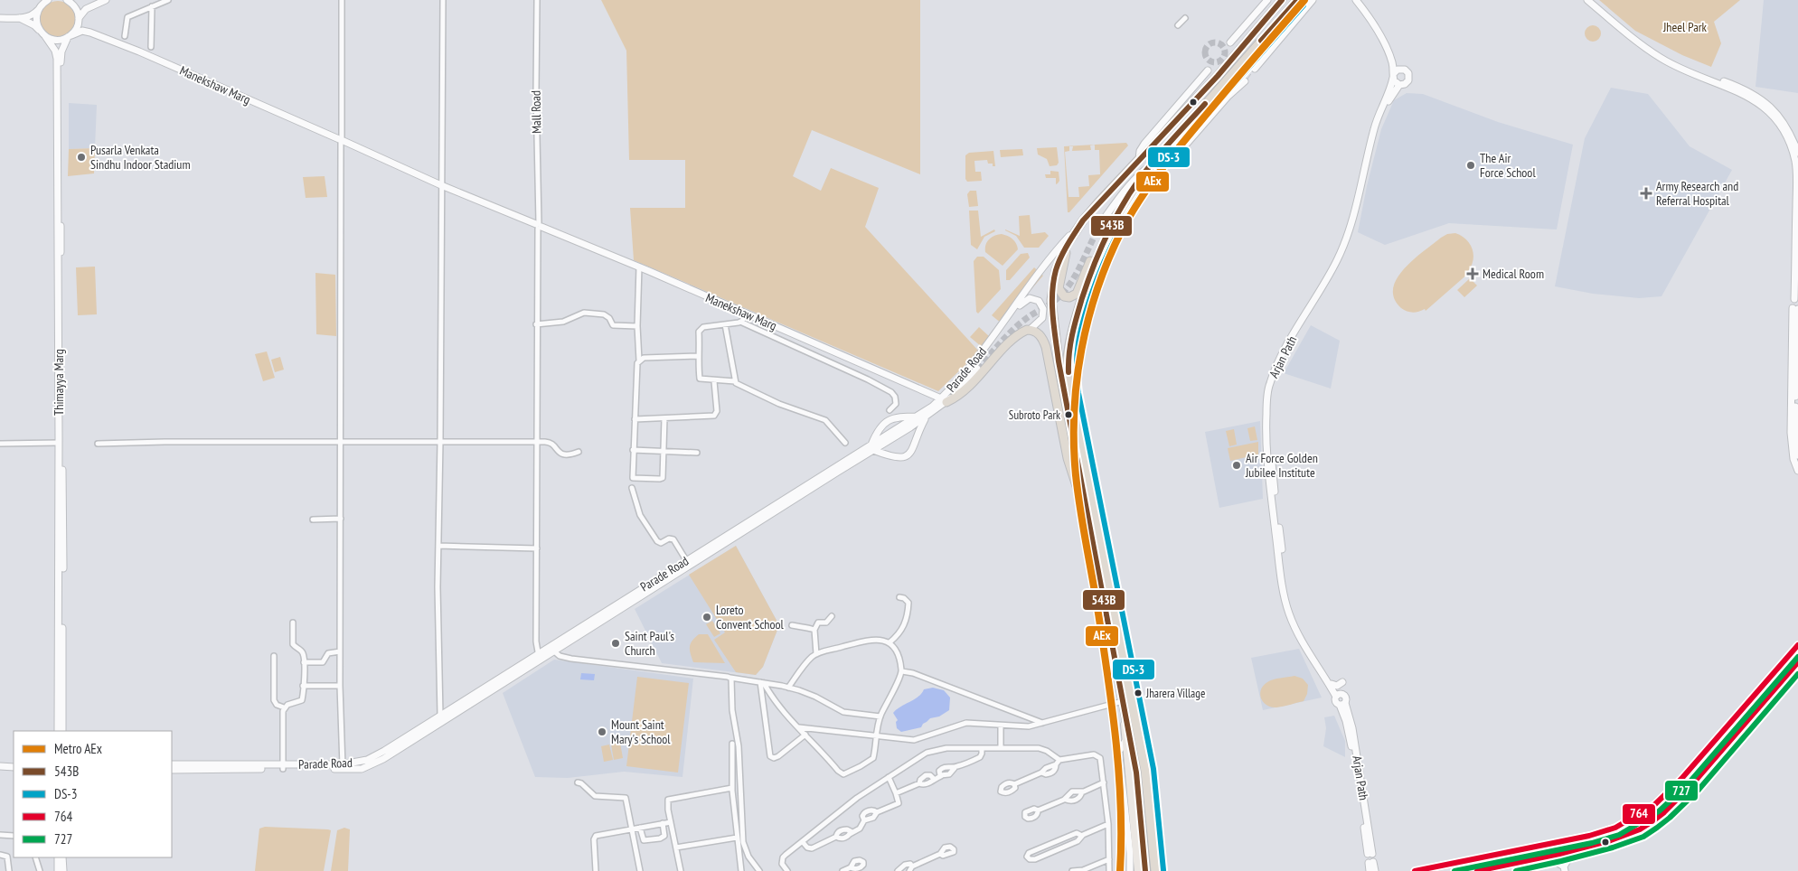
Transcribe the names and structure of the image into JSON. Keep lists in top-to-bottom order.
{
  "streets": {
    "street": [
      "Manekshaw Marg",
      "Mall Road",
      "Arjan Path",
      "Parade Road",
      "Thimayya Marg"
    ]
  },
  "crossings": [
    ["Manekshaw Marg", "Mall Road"],
    ["Manekshaw Marg", "Parade Road"],
    ["Manekshaw Marg", "Thimayya Marg"],
    ["Mall Road", "Parade Road"]
  ],
  "parks": ["Jheel Park"],
  "places": {
    "other": [
      "Pusarla Venkata Sindhu Indoor Stadium",
      "The Air Force School",
      "Subroto Park",
      "Air Force Golden Jubilee Institute",
      "Loreto Convent School",
      "Saint Paul's Church",
      "Jharera Village",
      "Mount Saint Mary's School"
    ],
    "health": ["Army Research and Referral Hospital", "Medical Room"]
  },
  "lines": [
    "metro line AEx",
    "transit line 543B",
    "transit line DS-3",
    "transit line 764",
    "transit line 727"
  ],
  "legend": [
    "Metro AEx",
    "543B",
    "DS-3",
    "764",
    "727"
  ]
}
